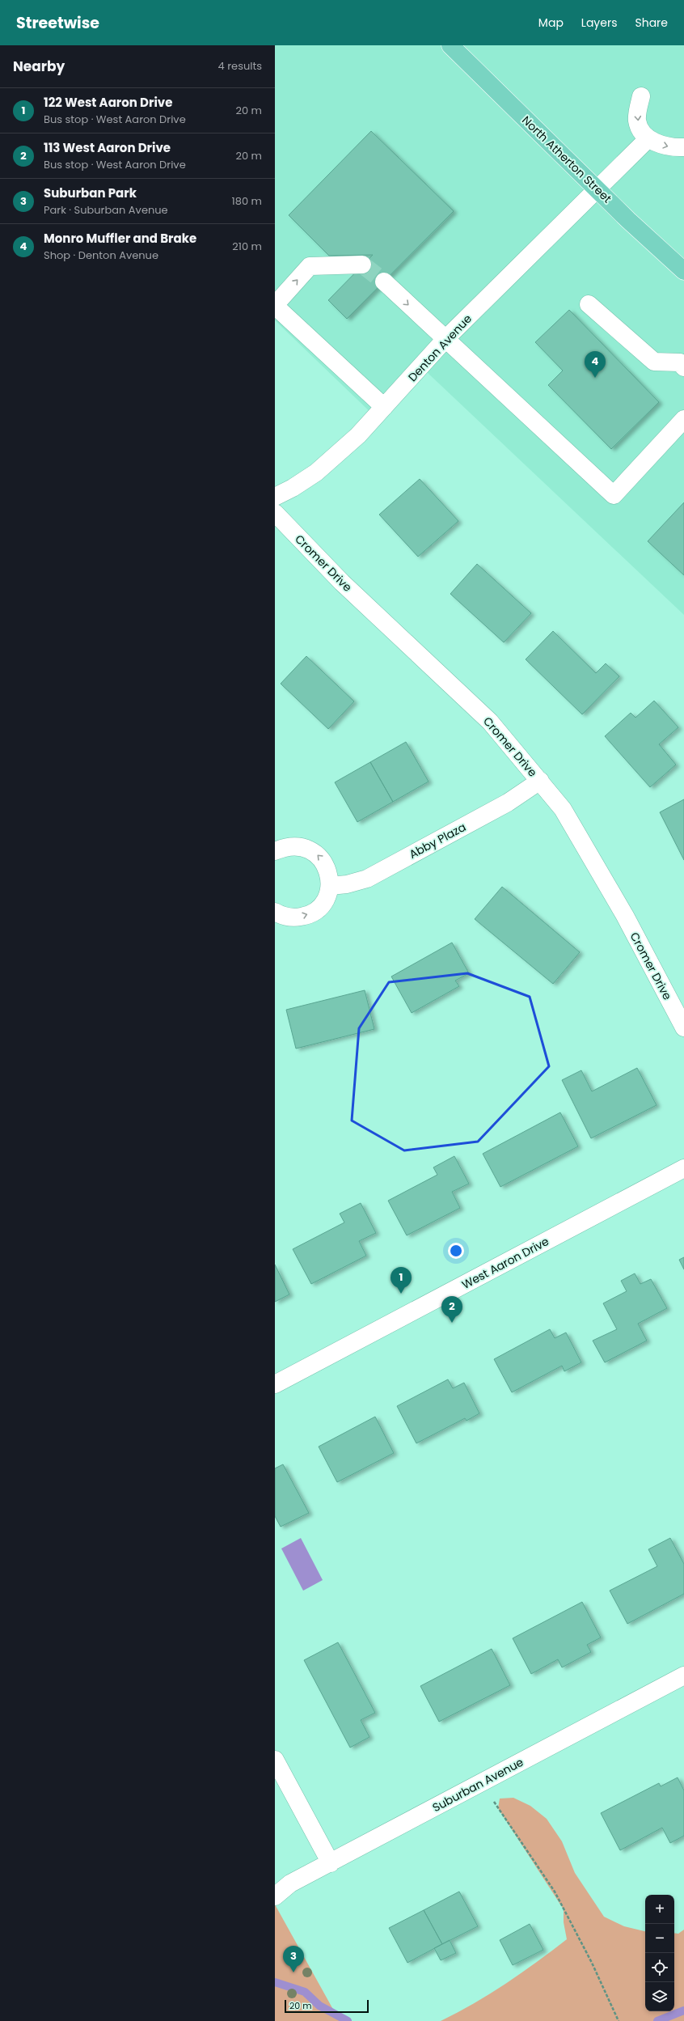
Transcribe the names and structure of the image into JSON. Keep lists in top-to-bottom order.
{
  "streets": {
    "main road": ["North Atherton Street"],
    "street": [
      "Denton Avenue",
      "Cromer Drive",
      "Abby Plaza",
      "West Aaron Drive",
      "Suburban Avenue"
    ]
  },
  "crossings": [
    ["North Atherton Street", "Denton Avenue"],
    ["Cromer Drive", "Abby Plaza"]
  ],
  "scale_bar": "20 m",
  "page": {
    "header": "Streetwise",
    "nav": ["Map", "Layers", "Share"],
    "heading": ["Nearby", "4 results"],
    "list": [
      {
        "mark": "1",
        "name": "122 West Aaron Drive",
        "note": "Bus stop · West Aaron Drive",
        "value": "20 m"
      },
      {
        "mark": "2",
        "name": "113 West Aaron Drive",
        "note": "Bus stop · West Aaron Drive",
        "value": "20 m"
      },
      {
        "mark": "3",
        "name": "Suburban Park",
        "note": "Park · Suburban Avenue",
        "value": "180 m"
      },
      {
        "mark": "4",
        "name": "Monro Muffler and Brake",
        "note": "Shop · Denton Avenue",
        "value": "210 m"
      }
    ],
    "pins": [
      "4",
      "1",
      "2",
      "3"
    ],
    "map_buttons": ["+", "−"],
    "scale": "20 m"
  }
}
